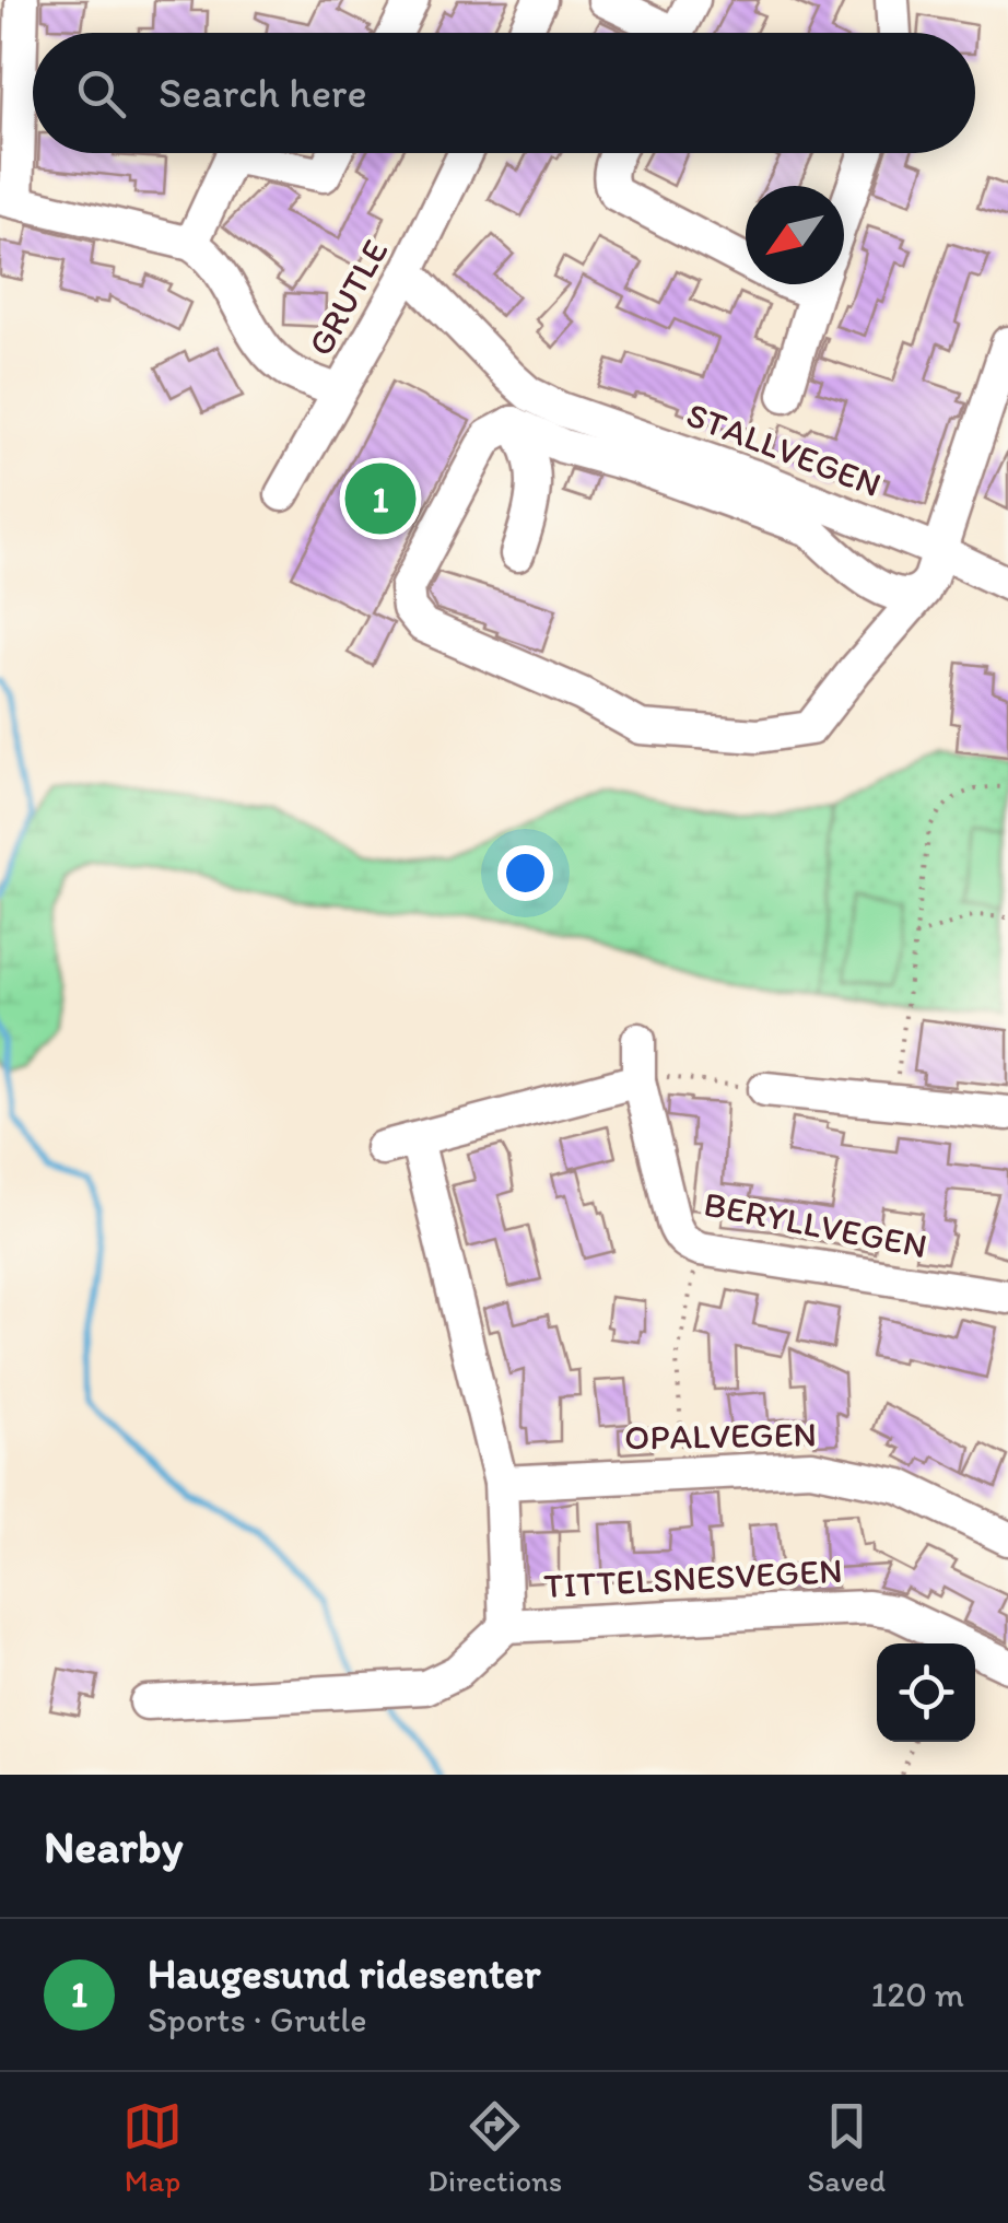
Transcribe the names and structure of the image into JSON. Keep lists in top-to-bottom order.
{
  "streets": {
    "street": [
      "GRUTLE",
      "STALLVEGEN",
      "BERYLLVEGEN",
      "OPALVEGEN",
      "TITTELSNESVEGEN"
    ]
  },
  "crossings": [
    ["GRUTLE", "STALLVEGEN"]
  ],
  "north": "bottom left",
  "page": {
    "search": "Search here",
    "pins": "1",
    "heading": "Nearby",
    "list": [
      {
        "mark": "1",
        "name": "Haugesund ridesenter",
        "note": "Sports · Grutle",
        "value": "120 m"
      }
    ],
    "nav": ["Map", "Directions", "Saved"]
  }
}
